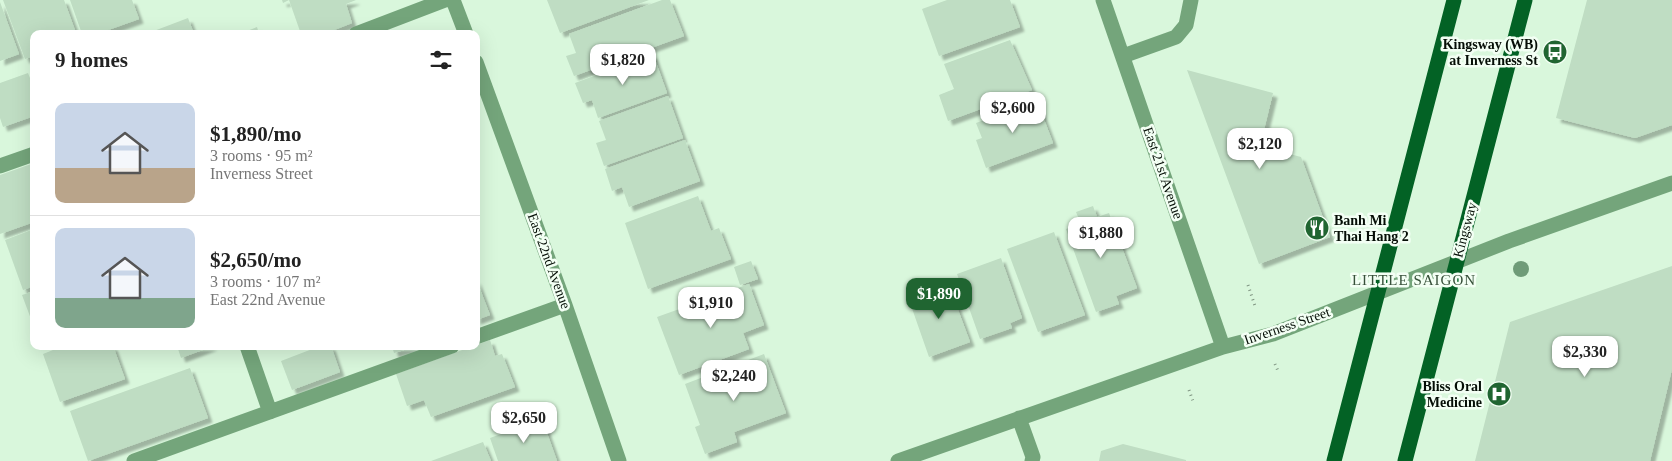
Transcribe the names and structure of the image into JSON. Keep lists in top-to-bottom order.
{
  "streets": {
    "main road": ["Kingsway"],
    "street": ["East 21st Avenue", "East 22nd Avenue", "Inverness Street"]
  },
  "crossings": [
    ["East 21st Avenue", "Inverness Street"],
    ["Kingsway", "Inverness Street"]
  ],
  "districts": ["LITTLE SAIGON"],
  "places": {
    "bus stop": ["Kingsway (WB) at Inverness St"],
    "restaurant": ["Banh Mi Thai Hang 2"],
    "hospital": ["Bliss Oral Medicine"]
  },
  "page": {
    "heading": "9 homes",
    "price": [
      "$1,820",
      "$2,600",
      "$2,120",
      "$1,880",
      "$1,890",
      "$1,910",
      "$2,330",
      "$2,240",
      "$2,650"
    ],
    "list": [
      {
        "name": "$1,890/mo",
        "note": "3 rooms · 95 m² · Inverness Street"
      },
      {
        "name": "$2,650/mo",
        "note": "3 rooms · 107 m² · East 22nd Avenue"
      }
    ]
  }
}
